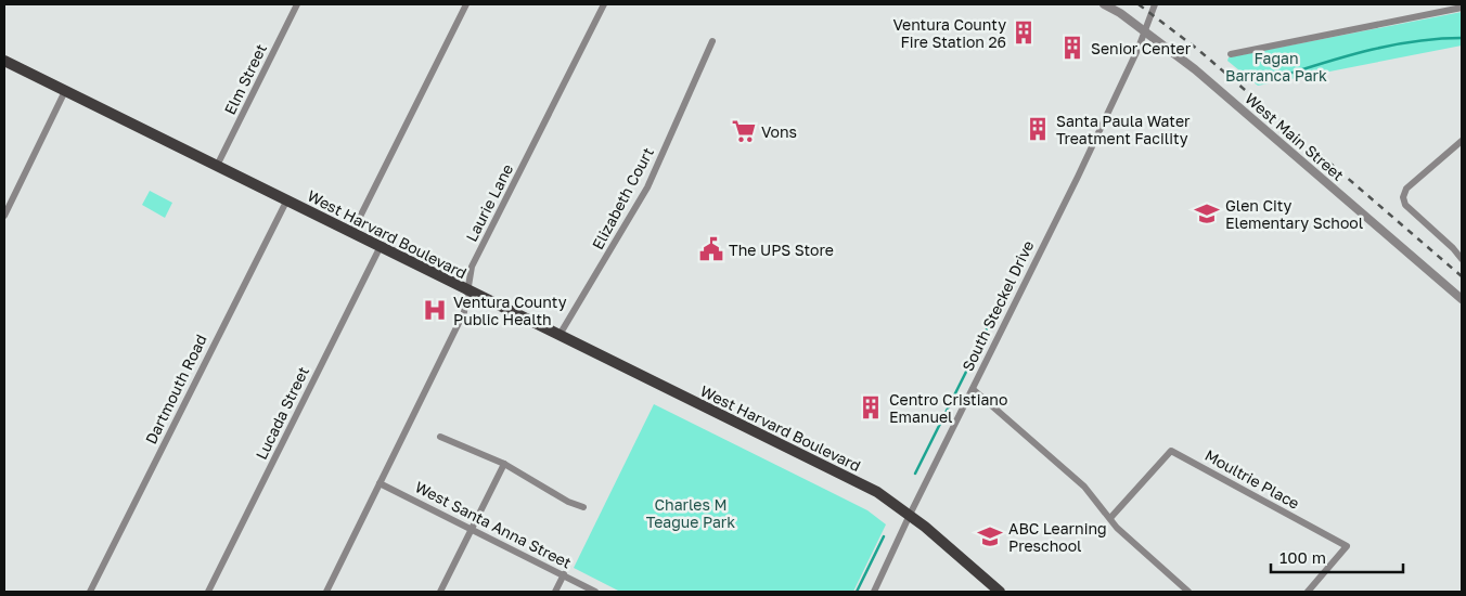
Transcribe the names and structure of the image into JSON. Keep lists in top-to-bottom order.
{
  "streets": {
    "main road": ["West Harvard Boulevard"],
    "street": [
      "Elm Street",
      "West Main Street",
      "Elizabeth Court",
      "Laurie Lane",
      "South Steckel Drive",
      "Dartmouth Road",
      "Lucada Street",
      "Moultrie Place",
      "West Santa Anna Street"
    ]
  },
  "crossings": [
    ["Elm Street", "West Harvard Boulevard"],
    ["West Main Street", "South Steckel Drive"],
    ["Elizabeth Court", "West Harvard Boulevard"],
    ["Laurie Lane", "West Harvard Boulevard"],
    ["Laurie Lane", "West Santa Anna Street"],
    ["West Harvard Boulevard", "South Steckel Drive"],
    ["West Harvard Boulevard", "Dartmouth Road"],
    ["West Harvard Boulevard", "Lucada Street"]
  ],
  "parks": ["Fagan Barranca Park", "Charles M Teague Park"],
  "places": {
    "building": [
      "Ventura County Fire Station 26",
      "Senior Center",
      "Santa Paula Water Treatment Facility",
      "Centro Cristiano Emanuel"
    ],
    "supermarket": ["Vons"],
    "school or university": ["Glen City Elementary School", "ABC Learning Preschool"],
    "public building": ["The UPS Store"],
    "hospital": ["Ventura County Public Health"]
  },
  "scale_bar": "100 m"
}
